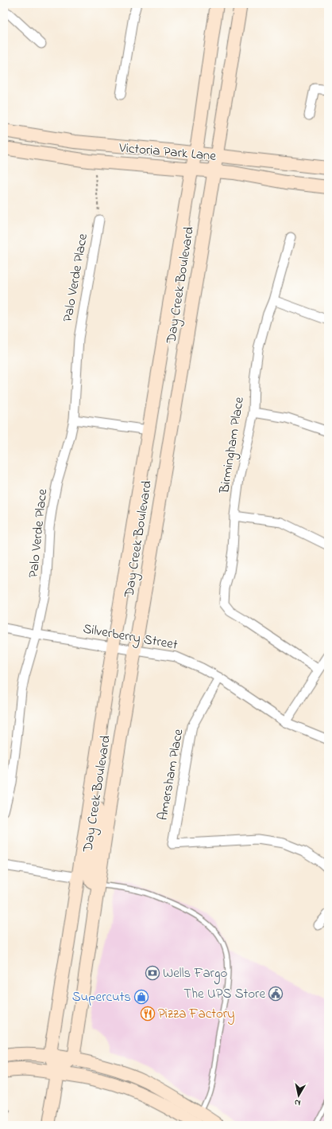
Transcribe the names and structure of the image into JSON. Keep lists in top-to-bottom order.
{
  "streets": {
    "main road": ["Victoria Park Lane", "Day Creek Boulevard"],
    "street": [
      "Palo Verde Place",
      "Birmingham Place",
      "Silverberry Street",
      "Amersham Place"
    ]
  },
  "crossings": [
    ["Victoria Park Lane", "Day Creek Boulevard"],
    ["Palo Verde Place", "Silverberry Street"],
    ["Day Creek Boulevard", "Silverberry Street"],
    ["Silverberry Street", "Amersham Place"]
  ],
  "places": {
    "bank": ["Wells Fargo"],
    "public building": ["The UPS Store"],
    "shop": ["Supercuts"],
    "restaurant": ["Pizza Factory"]
  },
  "north": "bottom"
}
